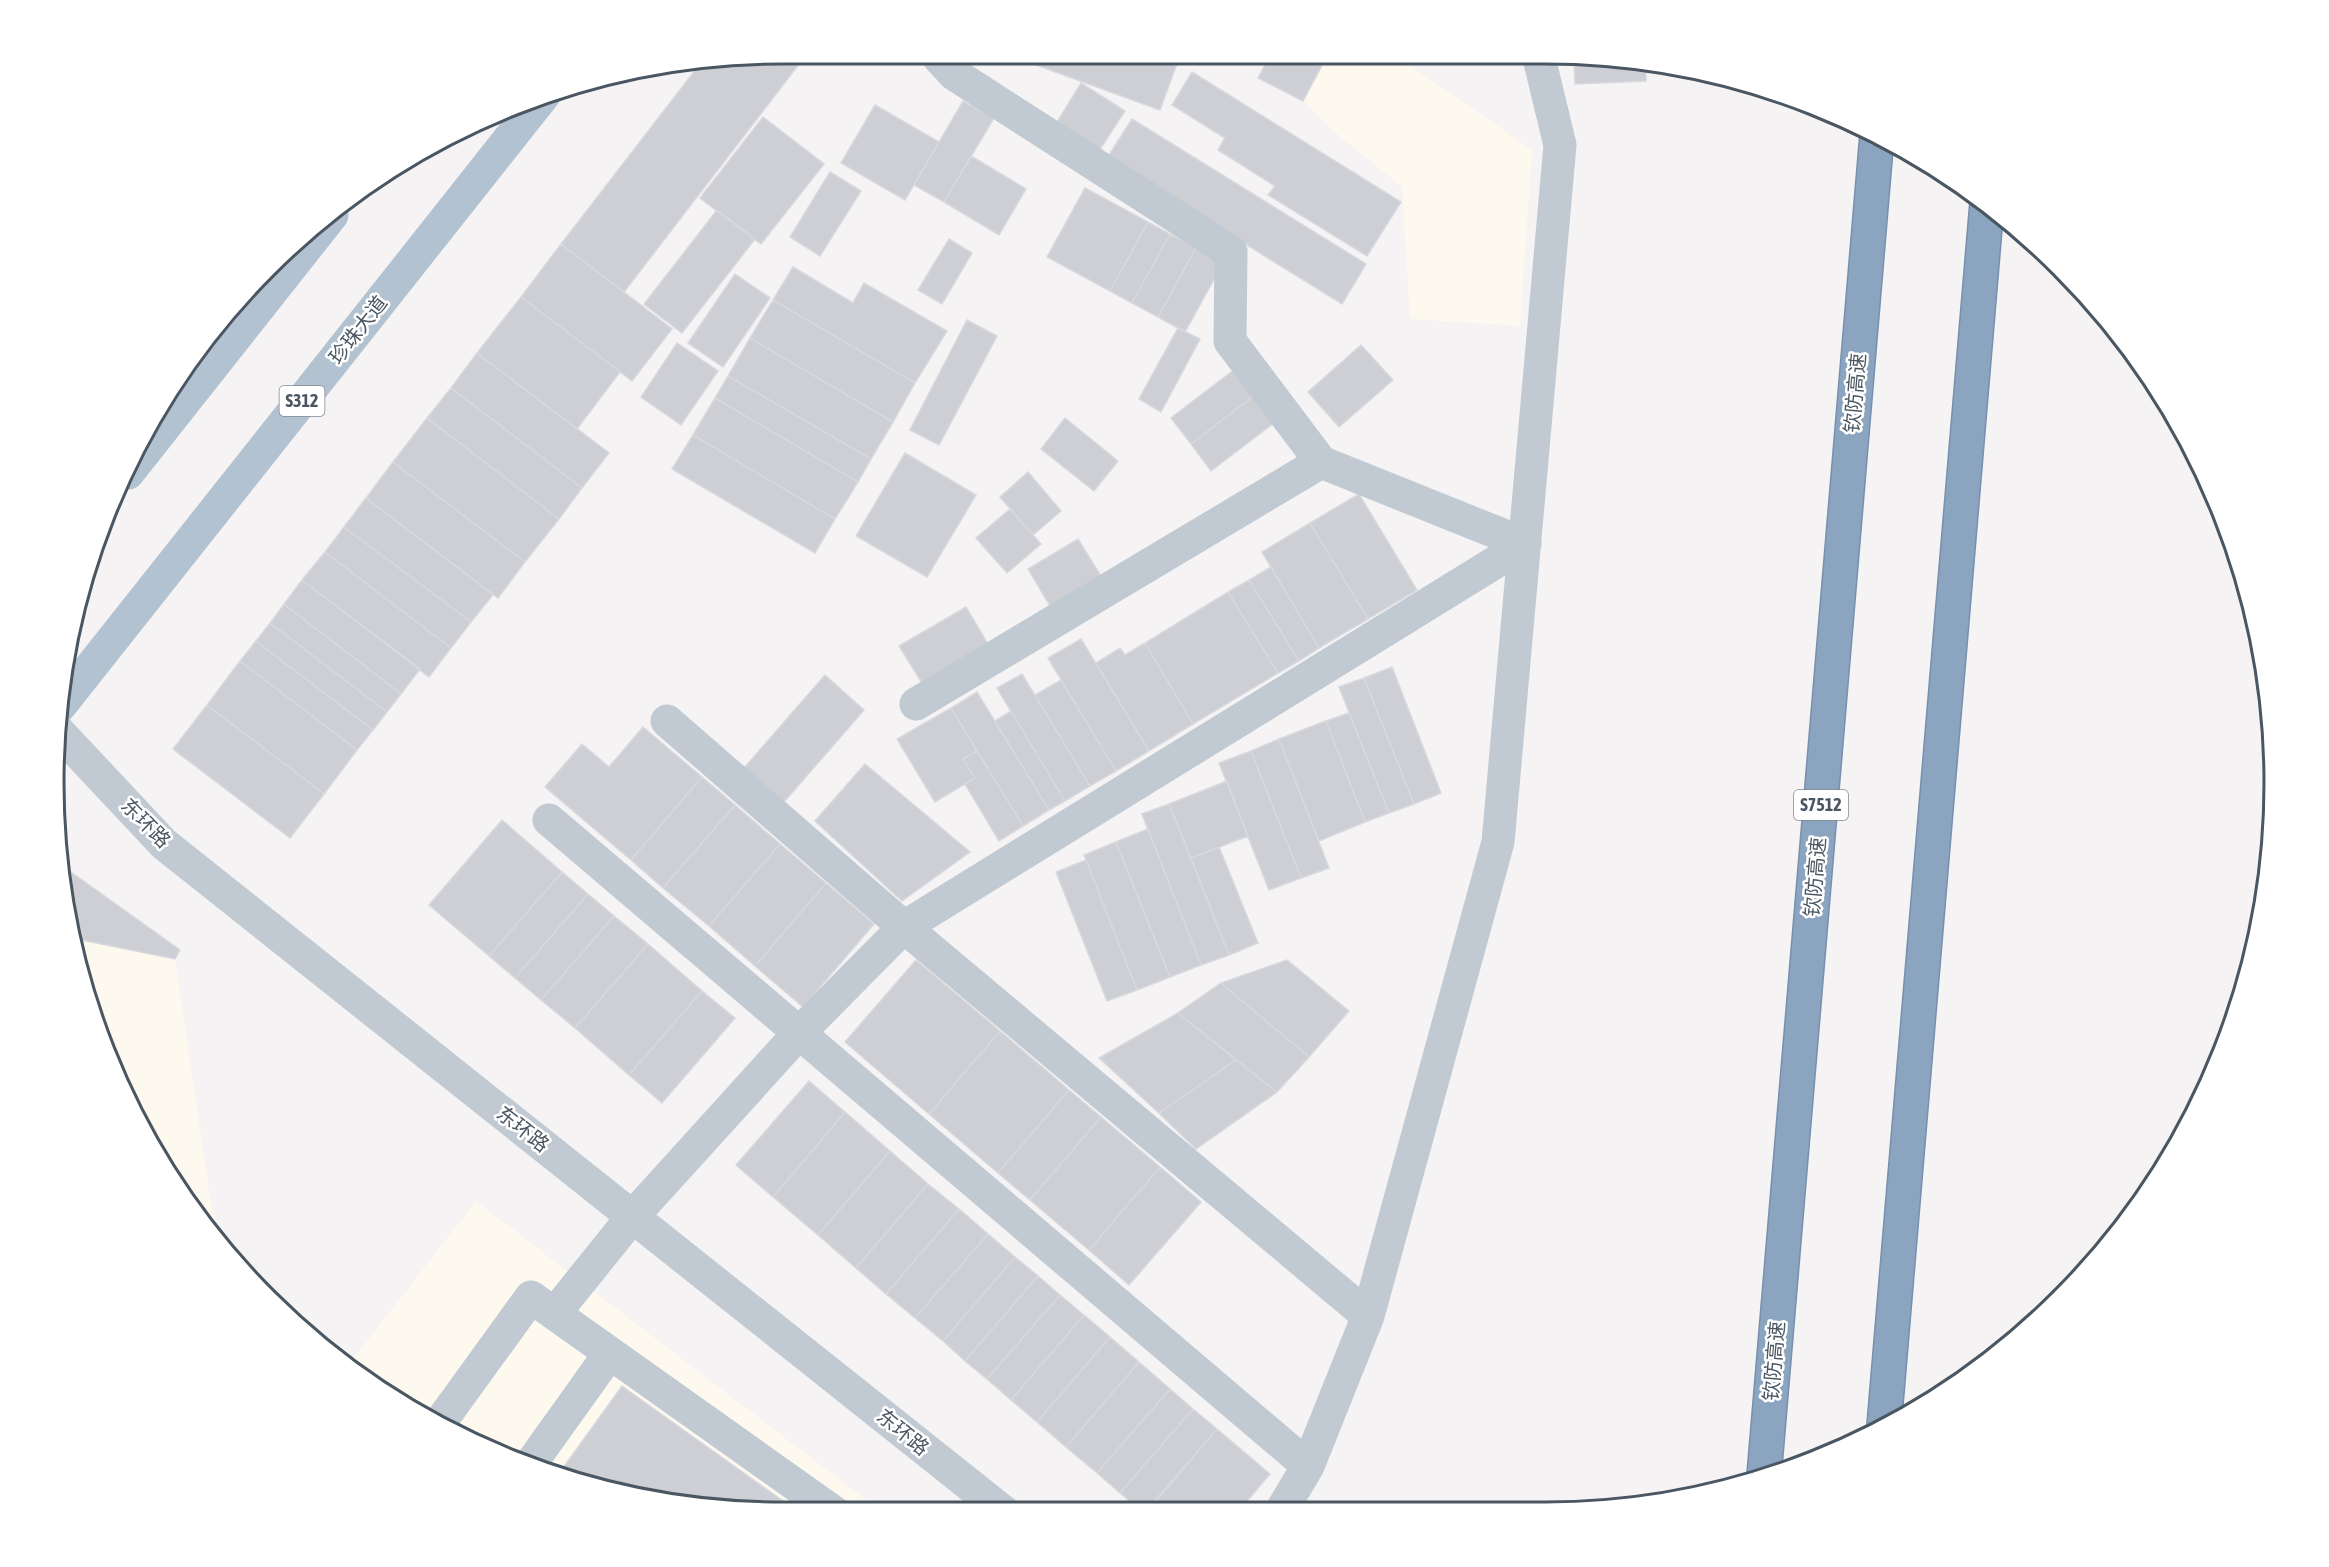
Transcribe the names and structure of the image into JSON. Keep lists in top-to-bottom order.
{
  "streets": {
    "highway": ["钦防高速", "S7512"],
    "main road": ["珍珠大道", "S312"],
    "street": ["东环路"]
  }
}
